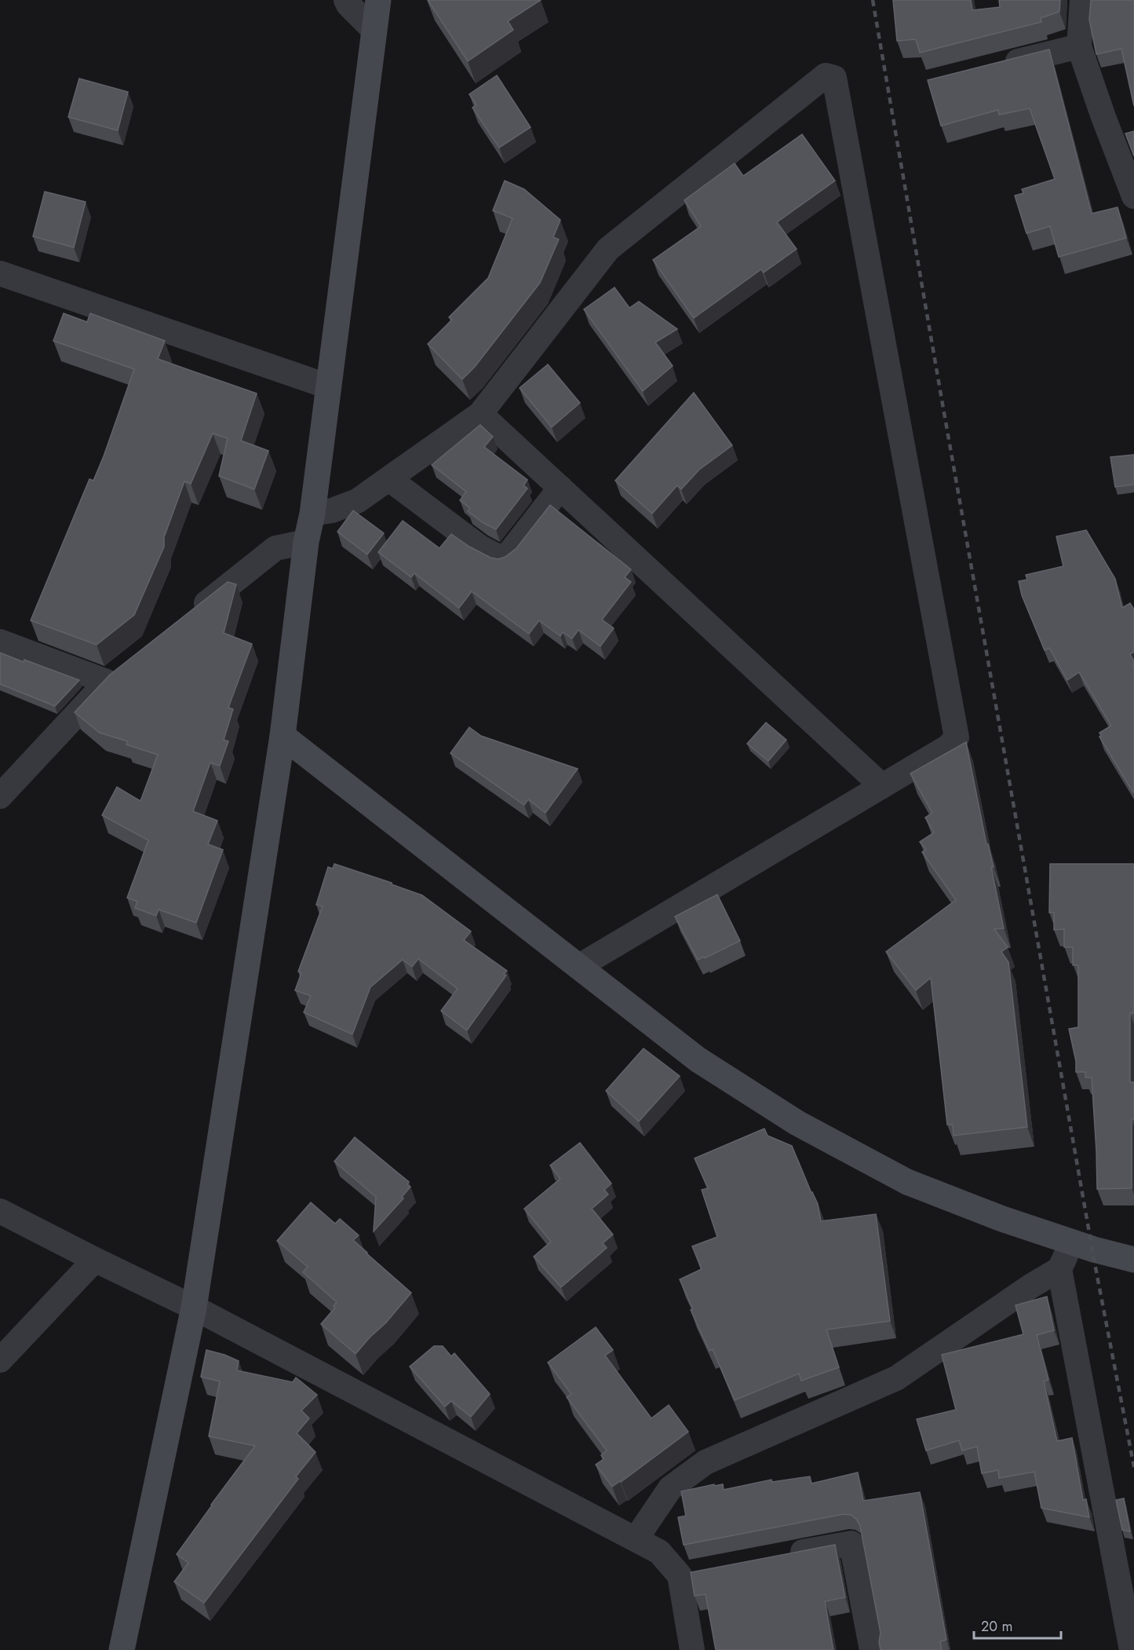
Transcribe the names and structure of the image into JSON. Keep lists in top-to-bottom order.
{
  "scale_bar": "20 m"
}
